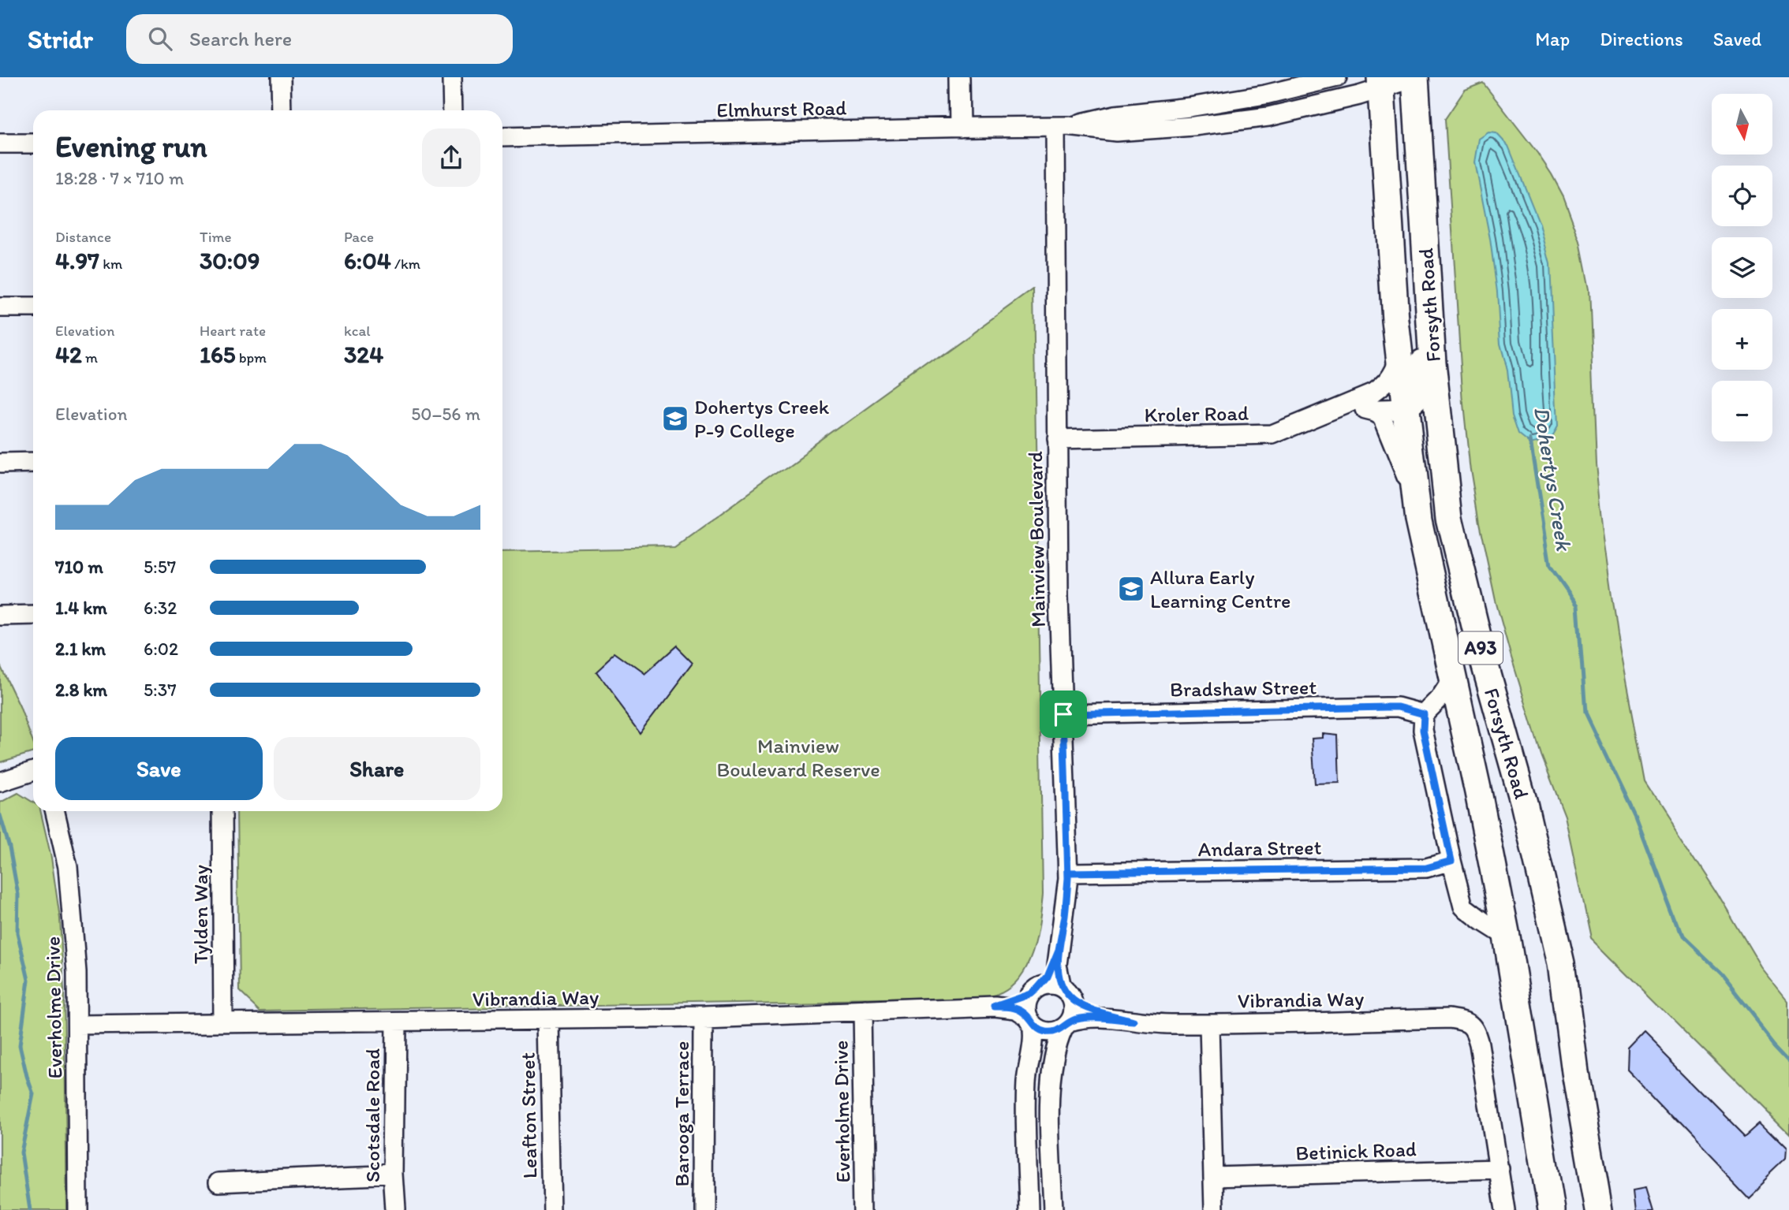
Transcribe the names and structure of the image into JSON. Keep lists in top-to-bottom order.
{
  "streets": {
    "highway": ["Forsyth Road", "A93"],
    "street": [
      "Elmhurst Road",
      "Kroler Road",
      "Mainview Boulevard",
      "Bradshaw Street",
      "Andara Street",
      "Tylden Way",
      "Vibrandia Way",
      "Everholme Drive",
      "Barooga Terrace",
      "Scotsdale Road",
      "Leafton Street",
      "Betinick Road"
    ]
  },
  "crossings": [
    ["Elmhurst Road", "Forsyth Road"],
    ["Elmhurst Road", "Mainview Boulevard"],
    ["Forsyth Road", "Kroler Road"],
    ["Kroler Road", "Mainview Boulevard"],
    ["Mainview Boulevard", "Bradshaw Street"],
    ["Mainview Boulevard", "Andara Street"],
    ["Mainview Boulevard", "Vibrandia Way"],
    ["Tylden Way", "Vibrandia Way"],
    ["Vibrandia Way", "Everholme Drive"],
    ["Vibrandia Way", "Barooga Terrace"],
    ["Vibrandia Way", "Scotsdale Road"],
    ["Vibrandia Way", "Leafton Street"],
    ["Vibrandia Way", "Betinick Road"]
  ],
  "water": ["Dohertys Creek"],
  "parks": ["Mainview Boulevard Reserve"],
  "places": {
    "school or university": ["Dohertys Creek P-9 College", "Allura Early Learning Centre"]
  },
  "north": "bottom",
  "page": {
    "header": "Stridr",
    "search": "Search here",
    "nav": ["Map", "Directions", "Saved"],
    "map_buttons": ["+", "−"],
    "heading": ["Evening run", "18:28 · 7 × 710 m"],
    "stats": [
      ["Distance", "4.97 km"],
      ["Time", "30:09"],
      ["Pace", "6:04 /km"],
      ["Elevation", "42 m"],
      ["Heart rate", "165 bpm"],
      ["kcal", "324"]
    ],
    "chart": ["Elevation", "50–56 m"],
    "list": [
      {
        "name": "710 m",
        "note": "5:57"
      },
      {
        "name": "1.4 km",
        "note": "6:32"
      },
      {
        "name": "2.1 km",
        "note": "6:02"
      },
      {
        "name": "2.8 km",
        "note": "5:37"
      }
    ],
    "buttons": ["Save", "Share"]
  }
}
